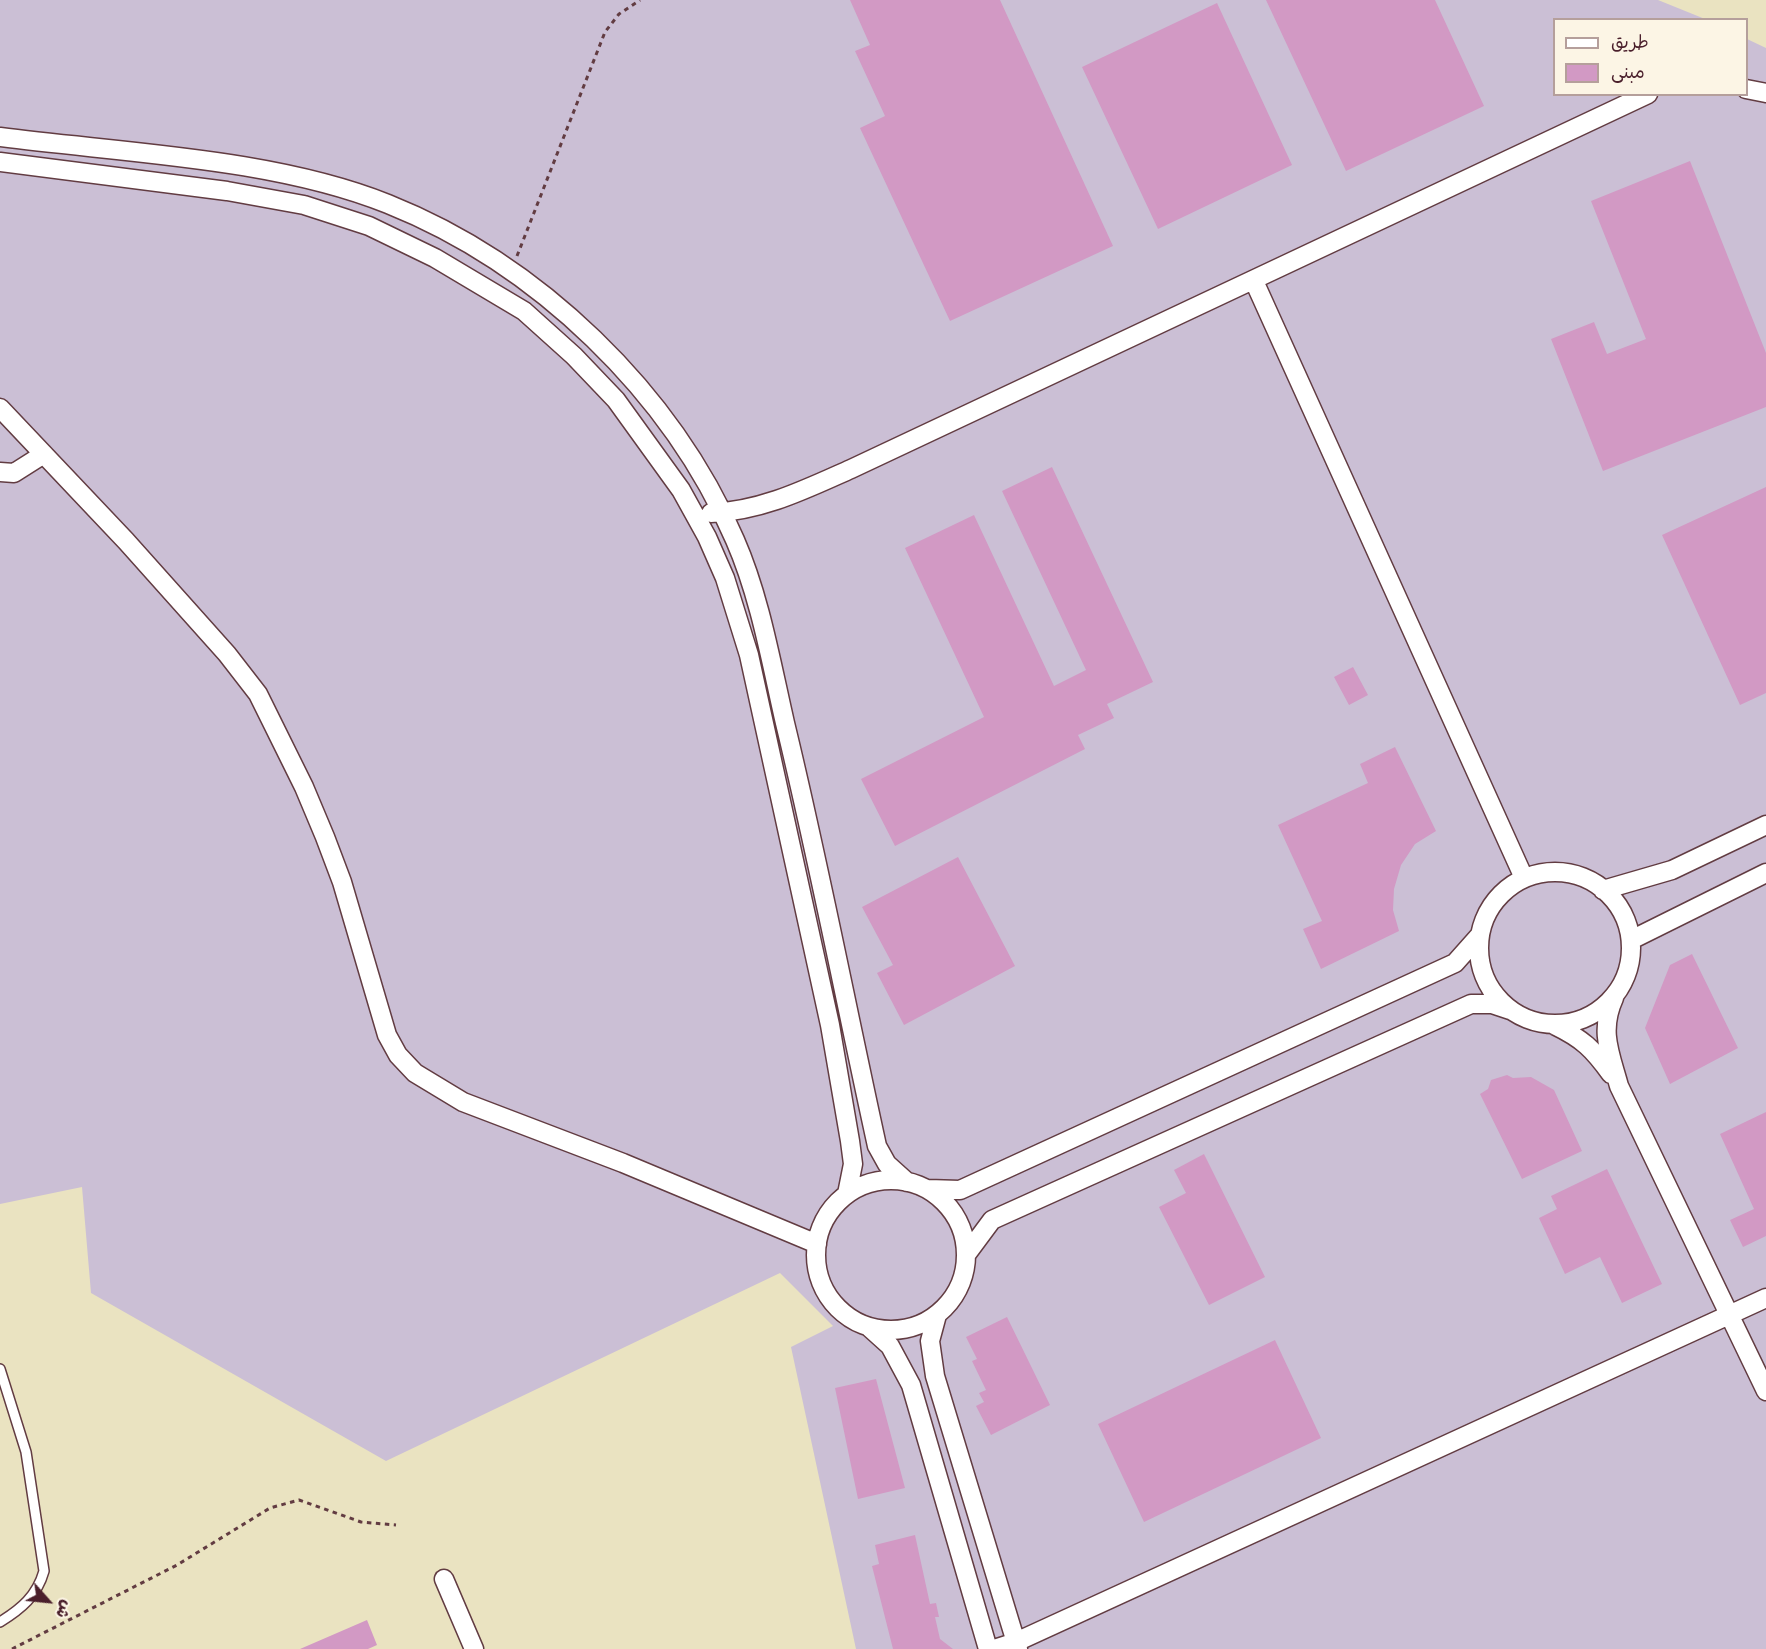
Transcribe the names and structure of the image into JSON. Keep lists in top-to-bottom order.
{
  "legend": ["طريق", "مبنى"],
  "north": "bottom right"
}
